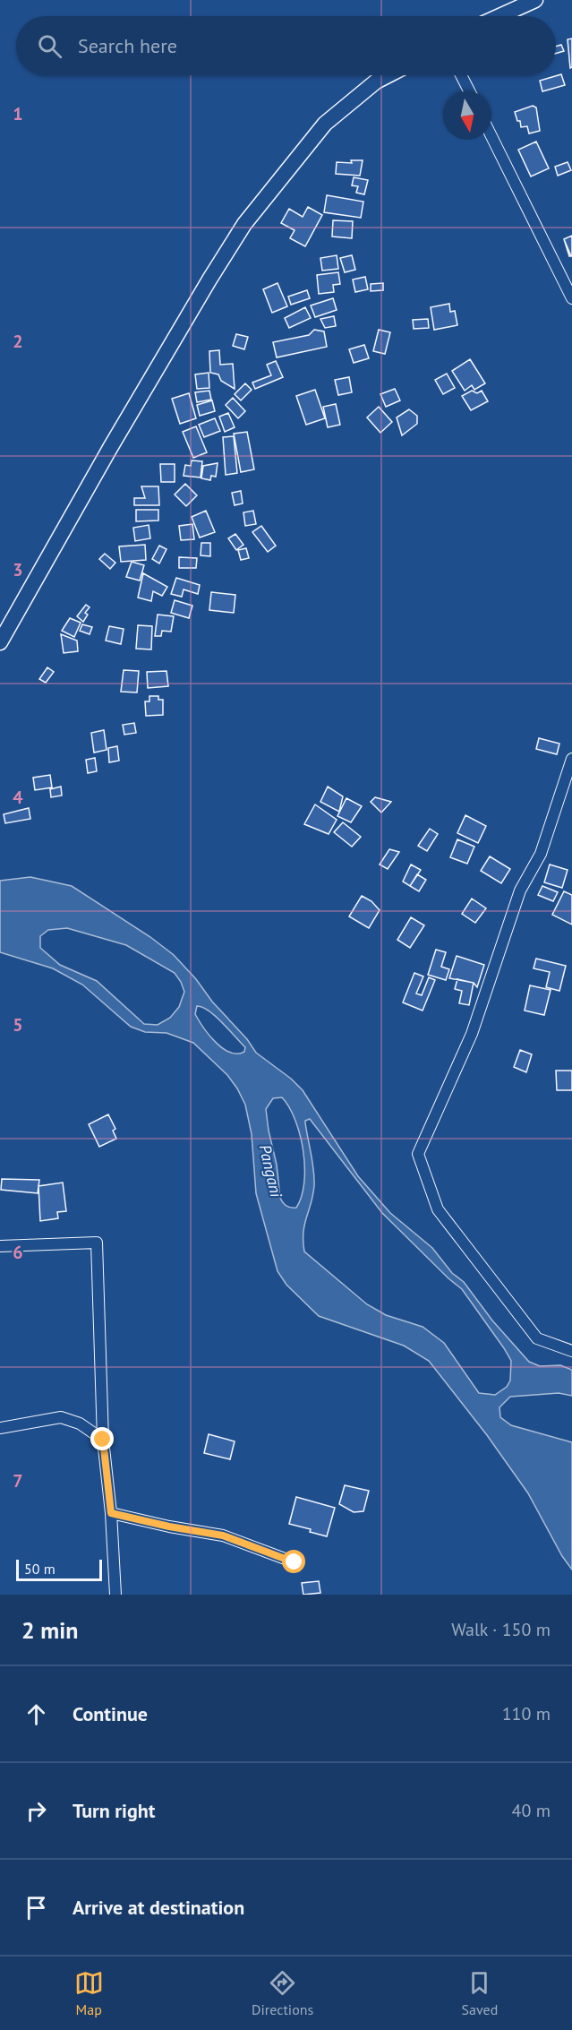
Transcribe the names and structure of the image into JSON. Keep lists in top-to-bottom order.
{
  "water": ["Pangani"],
  "scale_bar": "50 m",
  "north": "bottom",
  "page": {
    "search": "Search here",
    "scale": "50 m",
    "heading": ["2 min", "Walk · 150 m"],
    "list": [
      ["Continue", "110 m"],
      ["Turn right", "40 m"],
      "Arrive at destination"
    ],
    "nav": ["Map", "Directions", "Saved"]
  },
  "grid": {
    "rows": [
      "1",
      "2",
      "3",
      "4",
      "5",
      "6",
      "7"
    ]
  }
}
